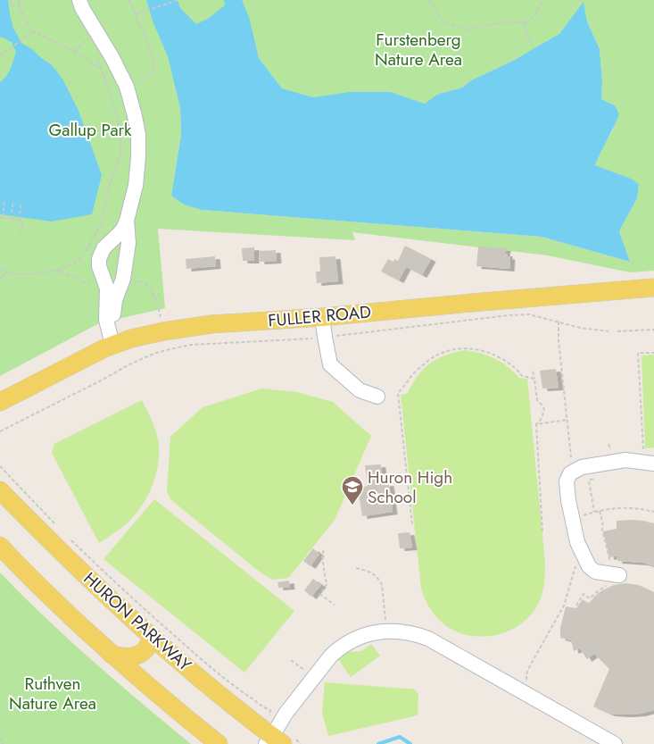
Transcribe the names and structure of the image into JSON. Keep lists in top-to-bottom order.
{
  "streets": {
    "main road": ["FULLER ROAD", "HURON PARKWAY"]
  },
  "parks": ["Furstenberg Nature Area", "Gallup Park", "Ruthven Nature Area"],
  "places": {
    "school or university": ["Huron High School"]
  }
}
